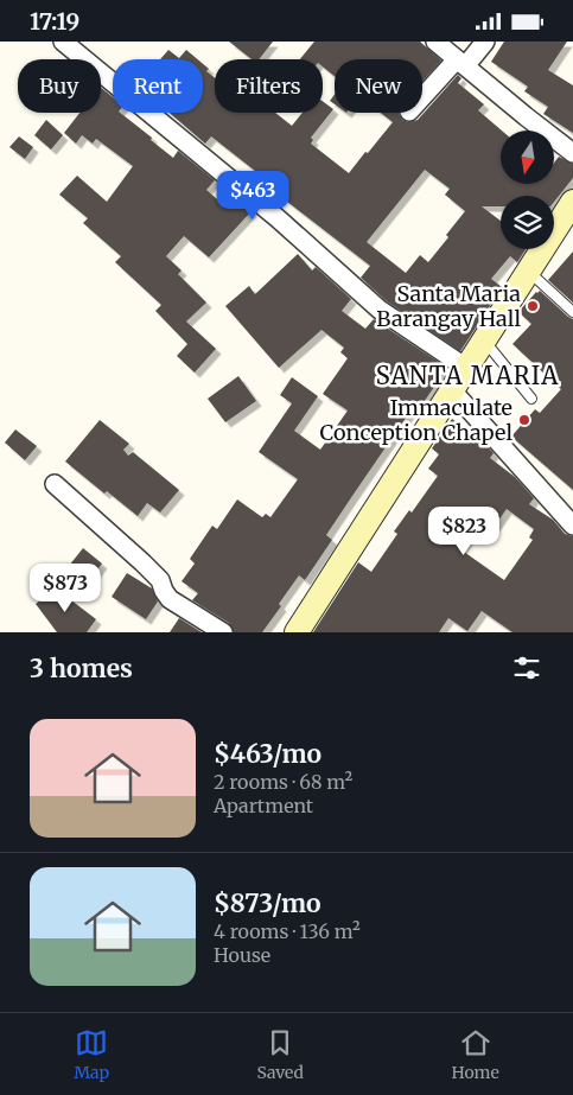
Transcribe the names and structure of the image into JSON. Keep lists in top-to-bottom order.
{
  "districts": ["SANTA MARIA"],
  "places": ["Santa Maria Barangay Hall", "Immaculate Conception Chapel"],
  "north": "bottom",
  "page": {
    "status": "17:19",
    "chip": [
      "Buy",
      "Rent",
      "Filters",
      "New"
    ],
    "price": ["$463", "$823", "$873"],
    "heading": "3 homes",
    "list": [
      {
        "name": "$463/mo",
        "note": "2 rooms · 68 m² · Apartment"
      },
      {
        "name": "$873/mo",
        "note": "4 rooms · 136 m² · House"
      }
    ],
    "tabs": ["Map", "Saved", "Home"]
  }
}
